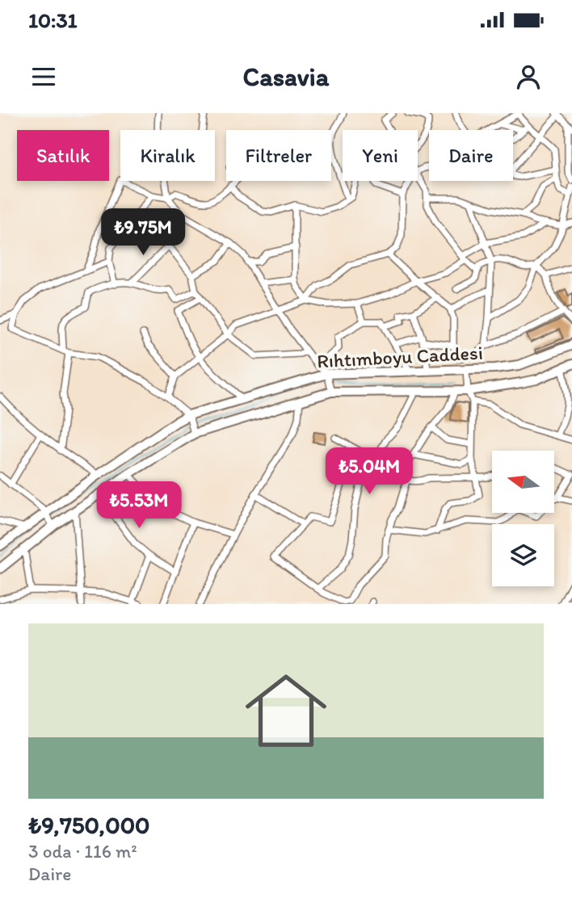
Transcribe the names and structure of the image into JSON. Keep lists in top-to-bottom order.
{
  "streets": {
    "street": ["Rıhtımboyu Caddesi"]
  },
  "north": "left",
  "page": {
    "status": "10:31",
    "header": "Casavia",
    "chip": [
      "Satılık",
      "Kiralık",
      "Filtreler",
      "Yeni",
      "Daire"
    ],
    "price": ["₺9.75M", "₺5.04M", "₺5.53M"],
    "list": [
      {
        "name": "₺9,750,000",
        "note": "3 oda · 116 m² · Daire"
      }
    ]
  }
}
